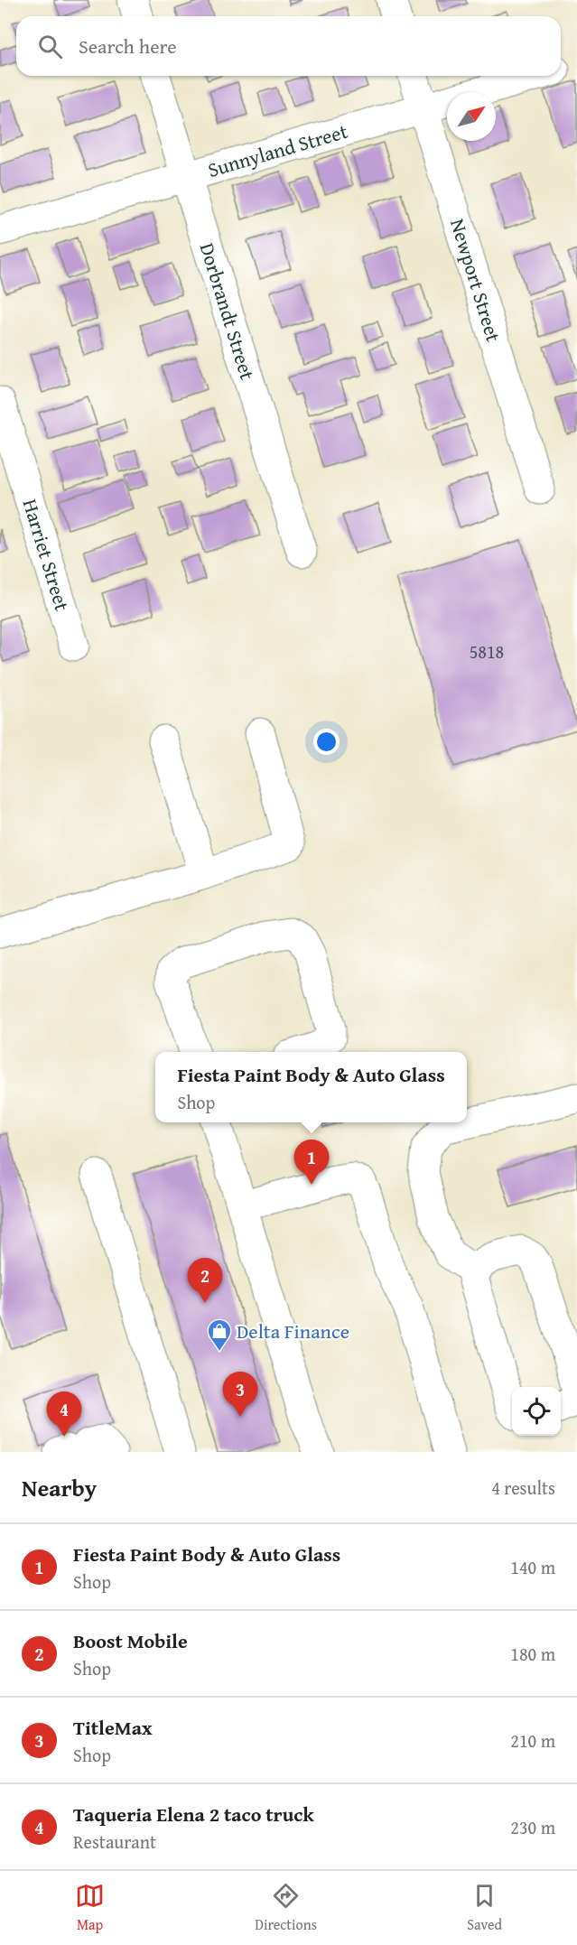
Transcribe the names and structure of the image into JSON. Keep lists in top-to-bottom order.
{
  "streets": {
    "street": [
      "Sunnyland Street",
      "Newport Street",
      "Dorbrandt Street",
      "Harriet Street"
    ]
  },
  "crossings": [
    ["Sunnyland Street", "Newport Street"],
    ["Sunnyland Street", "Dorbrandt Street"]
  ],
  "places": {
    "shop": ["Delta Finance"]
  },
  "house_numbers": ["5818"],
  "north": "top right",
  "page": {
    "search": "Search here",
    "popup": ["Fiesta Paint Body & Auto Glass", "Shop"],
    "pins": [
      "1",
      "2",
      "3",
      "4"
    ],
    "heading": ["Nearby", "4 results"],
    "list": [
      {
        "mark": "1",
        "name": "Fiesta Paint Body & Auto Glass",
        "note": "Shop",
        "value": "140 m"
      },
      {
        "mark": "2",
        "name": "Boost Mobile",
        "note": "Shop",
        "value": "180 m"
      },
      {
        "mark": "3",
        "name": "TitleMax",
        "note": "Shop",
        "value": "210 m"
      },
      {
        "mark": "4",
        "name": "Taqueria Elena 2 taco truck",
        "note": "Restaurant",
        "value": "230 m"
      }
    ],
    "nav": ["Map", "Directions", "Saved"]
  }
}
